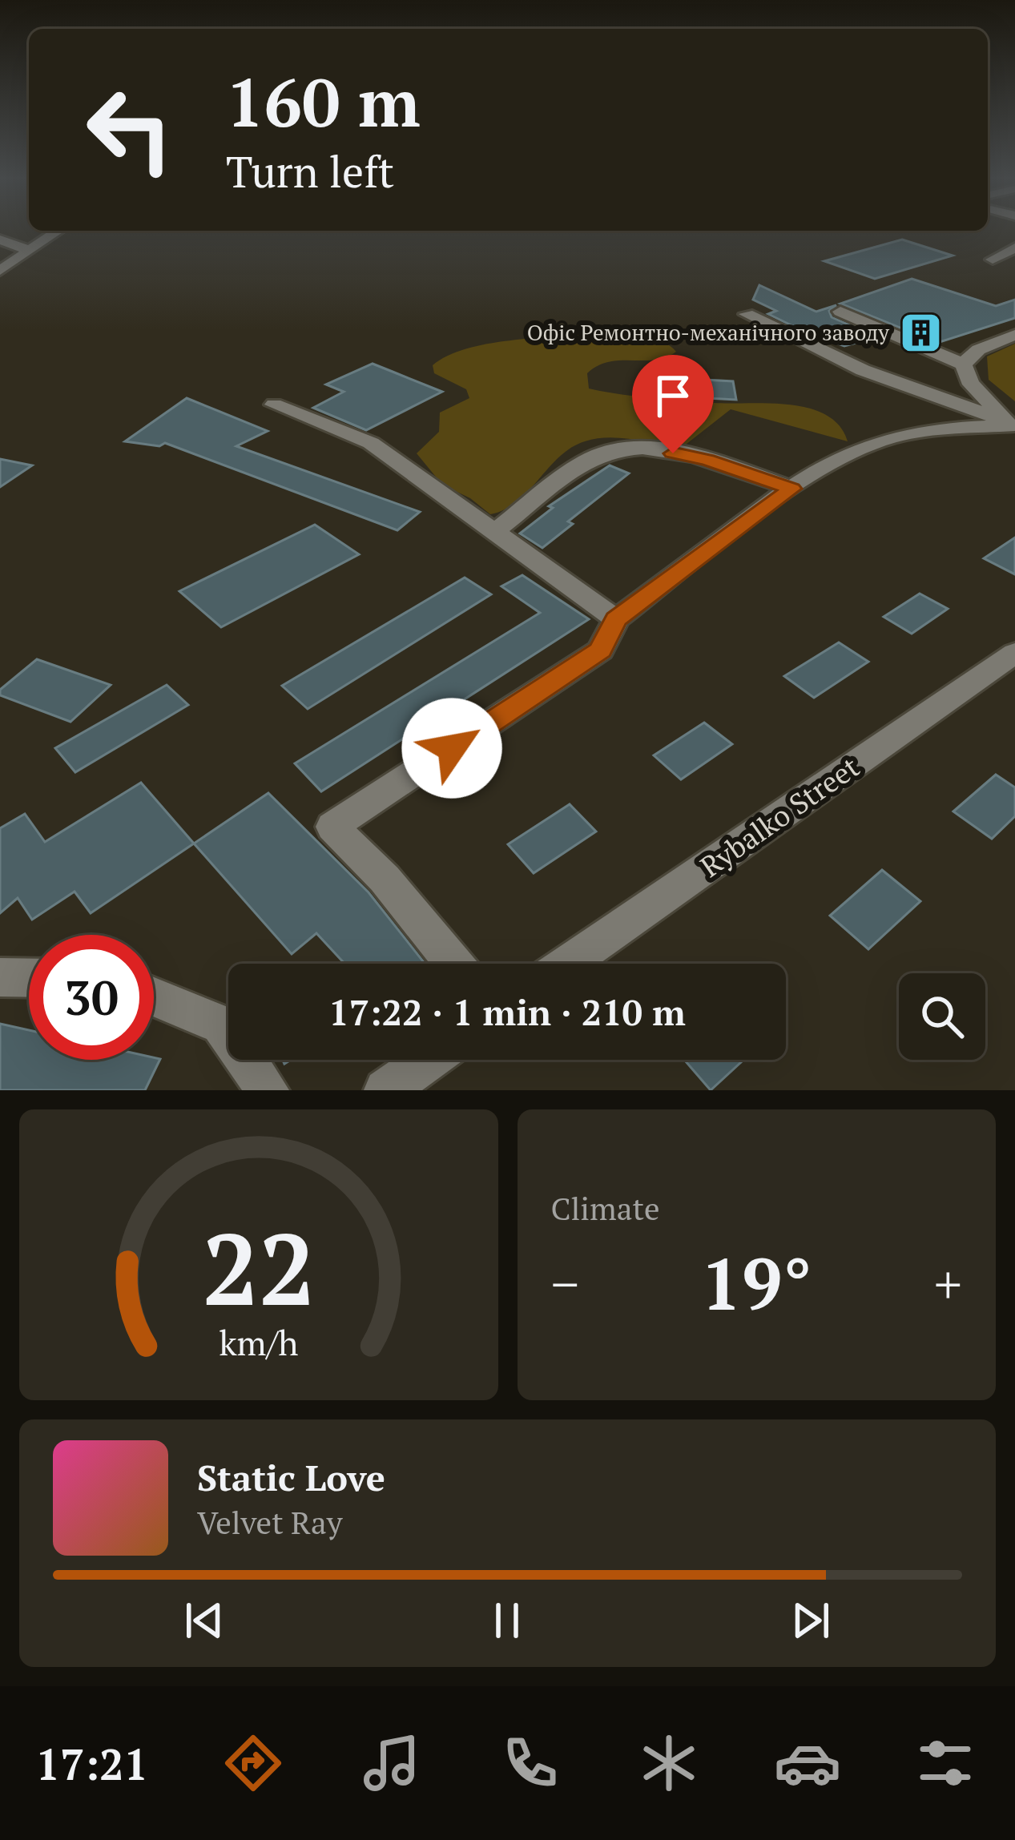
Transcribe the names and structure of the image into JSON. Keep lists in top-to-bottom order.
{
  "streets": {
    "street": ["Rybalko Street"]
  },
  "places": {
    "building": ["Офіс Ремонтно-механічного заводу"]
  },
  "page": {
    "turn": ["160 m", "Turn left"],
    "limit": "30",
    "trip": "17:22 · 1 min · 210 m",
    "tile": "Climate",
    "heat": ["−", "19°", "+"],
    "song": ["Static Love", "Velvet Ray"],
    "tabs": "17:21",
    "gauge": ["22", "km/h"]
  }
}
